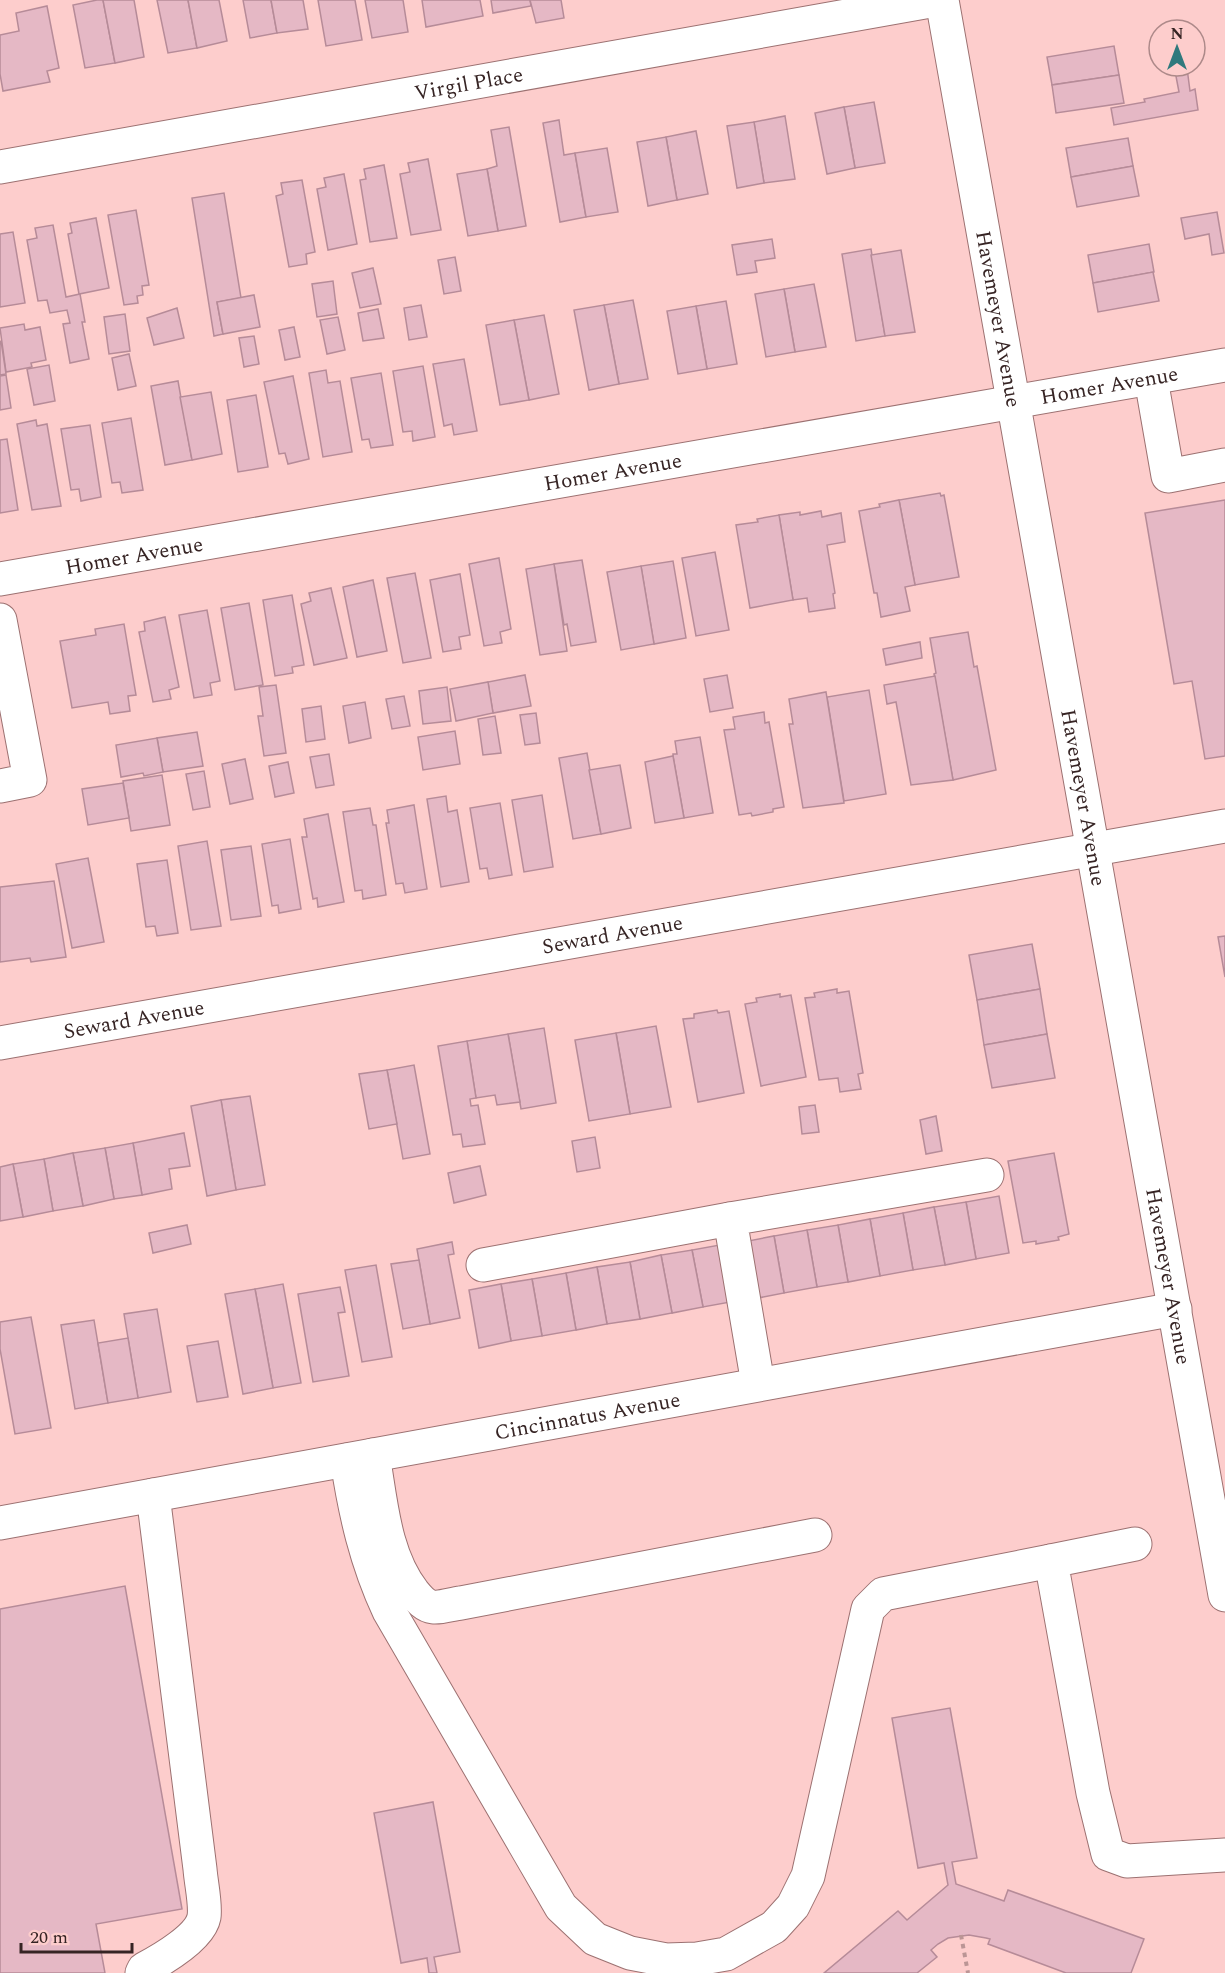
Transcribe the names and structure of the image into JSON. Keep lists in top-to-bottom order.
{
  "streets": {
    "street": [
      "Virgil Place",
      "Havemeyer Avenue",
      "Homer Avenue",
      "Seward Avenue",
      "Cincinnatus Avenue"
    ]
  },
  "crossings": [
    ["Havemeyer Avenue", "Homer Avenue"],
    ["Havemeyer Avenue", "Seward Avenue"],
    ["Havemeyer Avenue", "Cincinnatus Avenue"]
  ],
  "scale_bar": "20 m",
  "north": "top"
}
